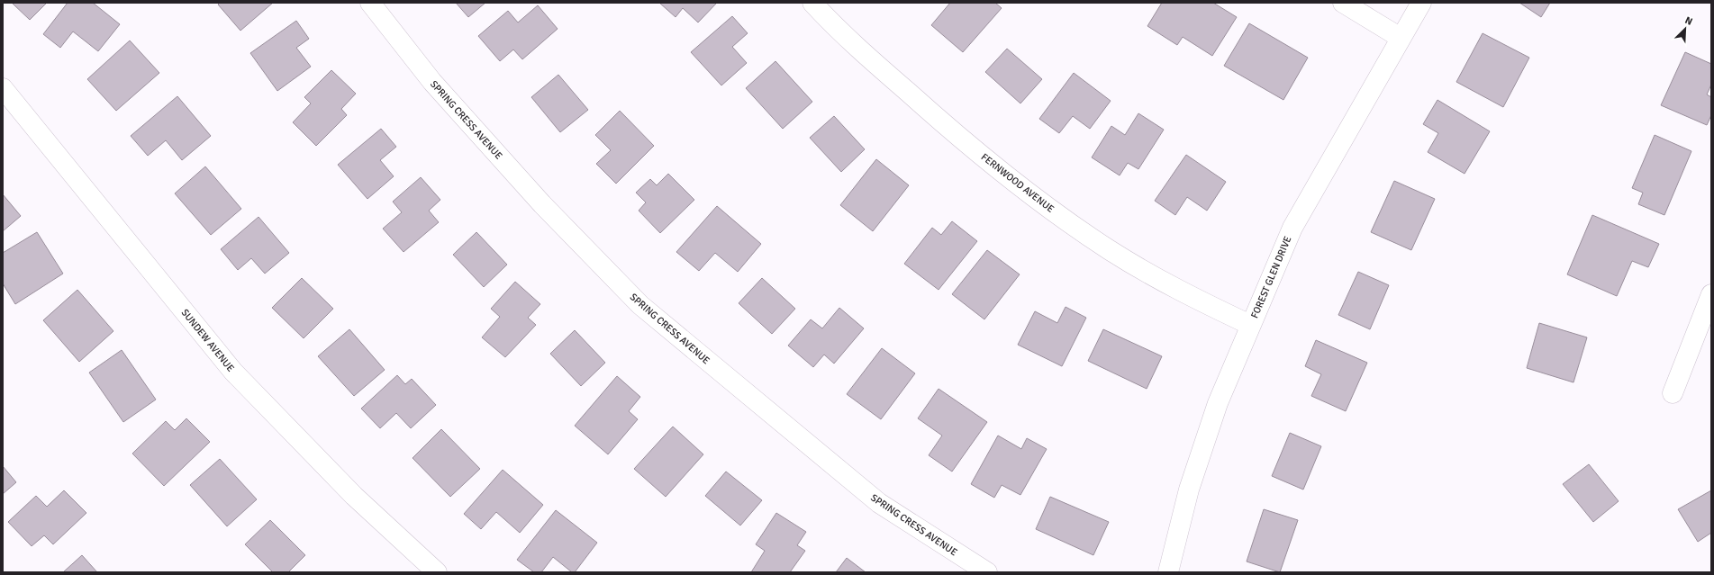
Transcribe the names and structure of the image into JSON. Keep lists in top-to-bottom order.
{
  "streets": {
    "street": [
      "SPRING CRESS AVENUE",
      "FERNWOOD AVENUE",
      "FOREST GLEN DRIVE",
      "SUNDEW AVENUE"
    ]
  },
  "crossings": [
    ["FERNWOOD AVENUE", "FOREST GLEN DRIVE"]
  ],
  "north": "top right"
}
